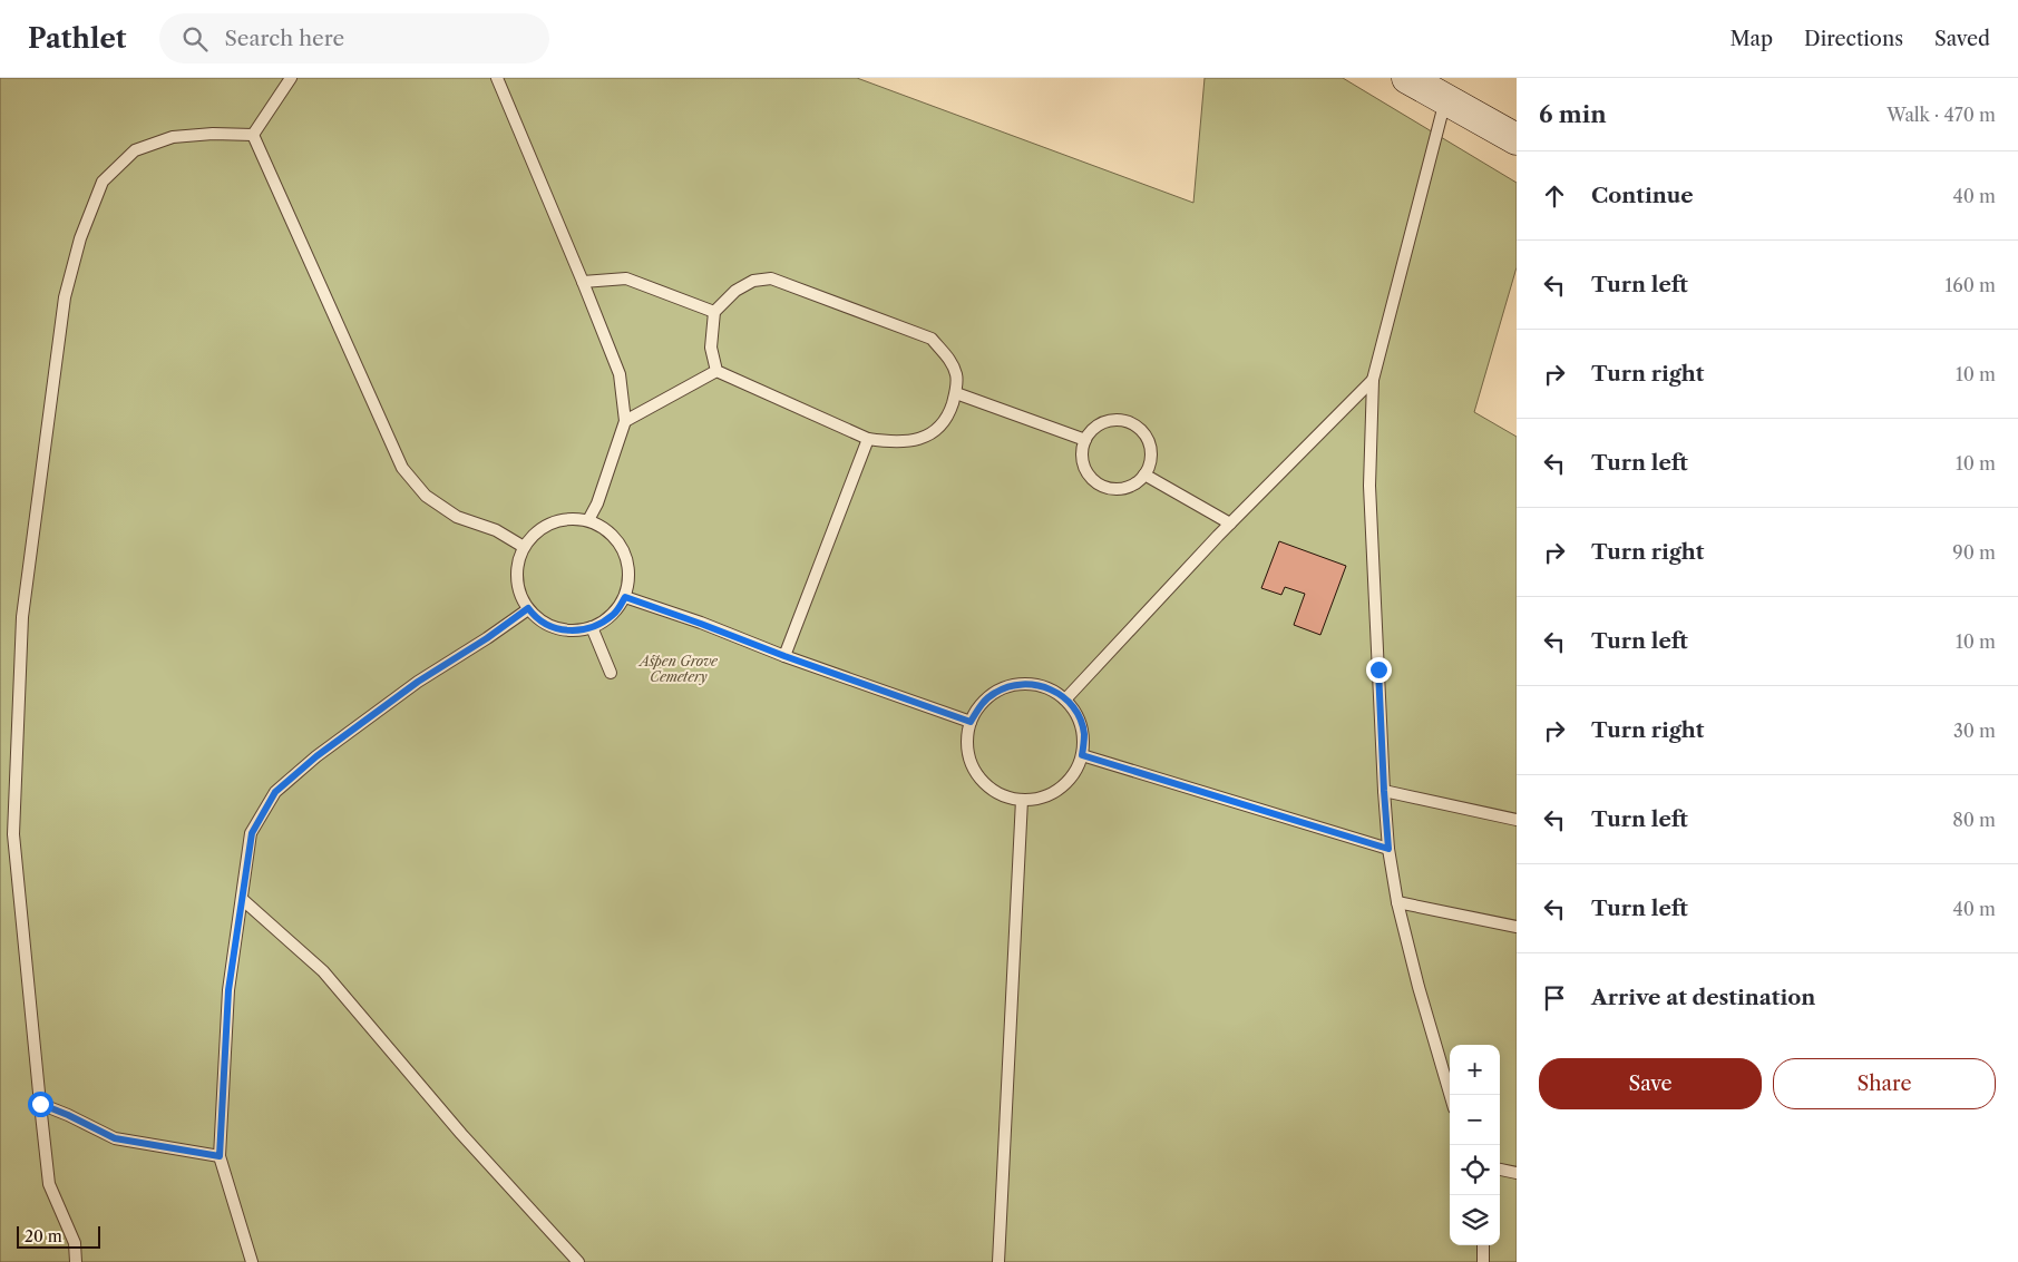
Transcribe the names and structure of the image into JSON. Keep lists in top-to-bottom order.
{
  "parks": ["Aspen Grove Cemetery"],
  "scale_bar": "20 m",
  "page": {
    "header": "Pathlet",
    "search": "Search here",
    "nav": ["Map", "Directions", "Saved"],
    "heading": ["6 min", "Walk · 470 m"],
    "list": [
      ["Continue", "40 m"],
      ["Turn left", "160 m"],
      ["Turn right", "10 m"],
      ["Turn left", "10 m"],
      ["Turn right", "90 m"],
      ["Turn left", "10 m"],
      ["Turn right", "30 m"],
      ["Turn left", "80 m"],
      ["Turn left", "40 m"],
      "Arrive at destination"
    ],
    "buttons": ["Save", "Share"],
    "map_buttons": ["+", "−"],
    "scale": "20 m"
  }
}
